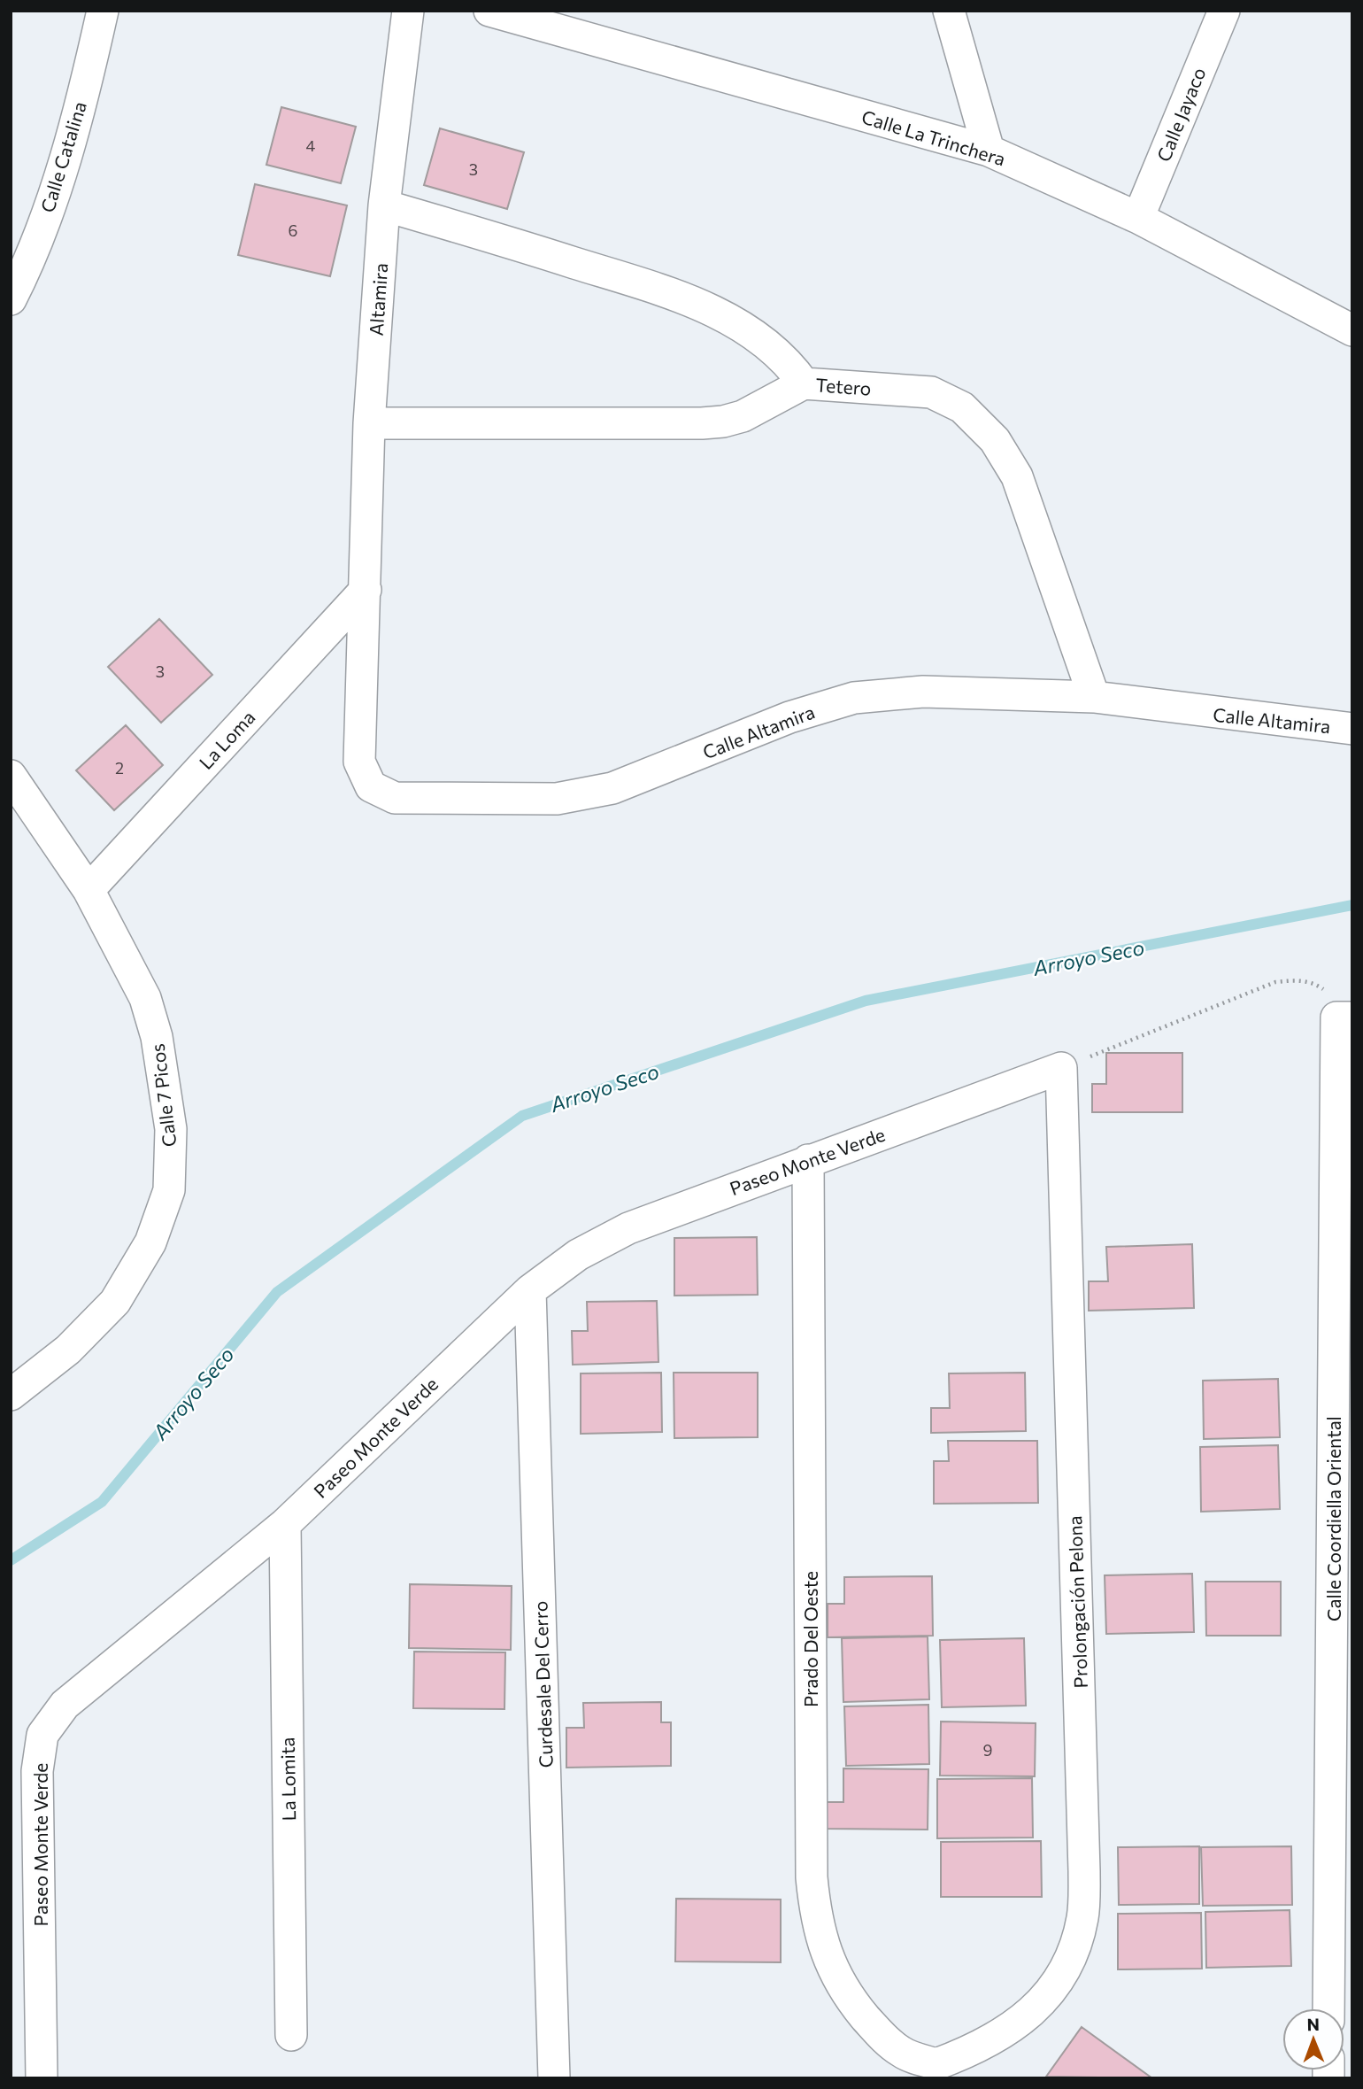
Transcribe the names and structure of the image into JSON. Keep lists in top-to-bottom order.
{
  "streets": {
    "street": [
      "Calle Jayaco",
      "Calle La Trinchera",
      "Calle Catalina",
      "Altamira",
      "Tetero",
      "Calle Altamira",
      "La Loma",
      "Calle 7 Picos",
      "Paseo Monte Verde",
      "Calle Coordiella Oriental",
      "Prolongación Pelona",
      "Prado Del Oeste",
      "Curdesale Del Cerro",
      "La Lomita"
    ]
  },
  "crossings": [
    ["Calle Jayaco", "Calle La Trinchera"],
    ["Altamira", "Tetero"],
    ["Altamira", "Calle Altamira"],
    ["Altamira", "La Loma"],
    ["Tetero", "Calle Altamira"],
    ["Calle Altamira", "La Loma"],
    ["La Loma", "Calle 7 Picos"],
    ["Paseo Monte Verde", "Prolongación Pelona"],
    ["Paseo Monte Verde", "Prado Del Oeste"],
    ["Paseo Monte Verde", "Curdesale Del Cerro"],
    ["Paseo Monte Verde", "La Lomita"],
    ["Prolongación Pelona", "Prado Del Oeste"]
  ],
  "water": ["Arroyo Seco"],
  "house_numbers": [
    "4",
    "3",
    "6",
    "3",
    "2",
    "9"
  ],
  "north": "top"
}
